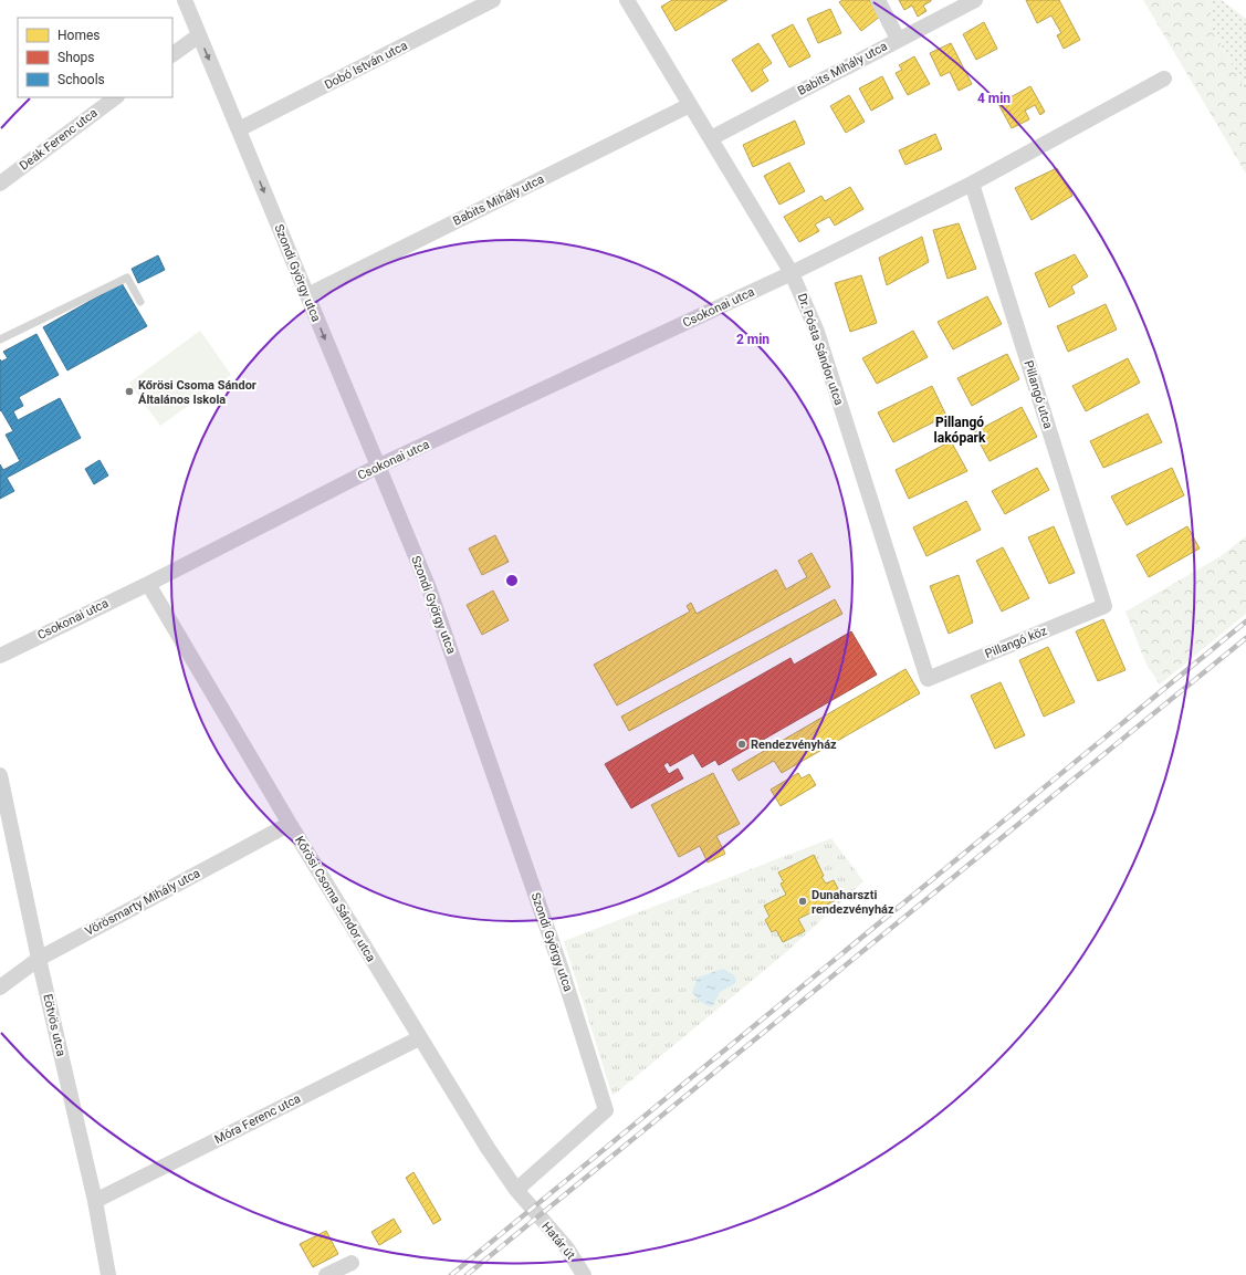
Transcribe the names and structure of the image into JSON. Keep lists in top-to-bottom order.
{
  "streets": {
    "street": [
      "Dobó István utca",
      "Babits Mihály utca",
      "Deák Ferenc utca",
      "Szondi György utca",
      "Csokonai utca",
      "Dr. Pósta Sándor utca",
      "Pillangó utca",
      "Pillangó köz",
      "Kőrösi Csoma Sándor utca",
      "Vörösmarty Mihály utca",
      "Eötvös utca",
      "Móra Ferenc utca",
      "Határ út"
    ]
  },
  "crossings": [
    ["Dobó István utca", "Szondi György utca"],
    ["Babits Mihály utca", "Szondi György utca"],
    ["Babits Mihály utca", "Dr. Pósta Sándor utca"],
    ["Szondi György utca", "Csokonai utca"],
    ["Szondi György utca", "Kőrösi Csoma Sándor utca"],
    ["Csokonai utca", "Dr. Pósta Sándor utca"],
    ["Csokonai utca", "Pillangó utca"],
    ["Csokonai utca", "Kőrösi Csoma Sándor utca"],
    ["Dr. Pósta Sándor utca", "Pillangó köz"],
    ["Pillangó utca", "Pillangó köz"],
    ["Kőrösi Csoma Sándor utca", "Vörösmarty Mihály utca"],
    ["Kőrösi Csoma Sándor utca", "Móra Ferenc utca"],
    ["Kőrösi Csoma Sándor utca", "Határ út"],
    ["Vörösmarty Mihály utca", "Eötvös utca"],
    ["Eötvös utca", "Móra Ferenc utca"]
  ],
  "one_way": ["Szondi György utca"],
  "districts": ["Pillangó lakópark"],
  "places": ["Kőrösi Csoma Sándor Általános Iskola", "Rendezvényház", "Dunaharszti rendezvényház"],
  "legend": ["Homes", "Shops", "Schools"],
  "rings": ["4 min", "2 min"]
}
